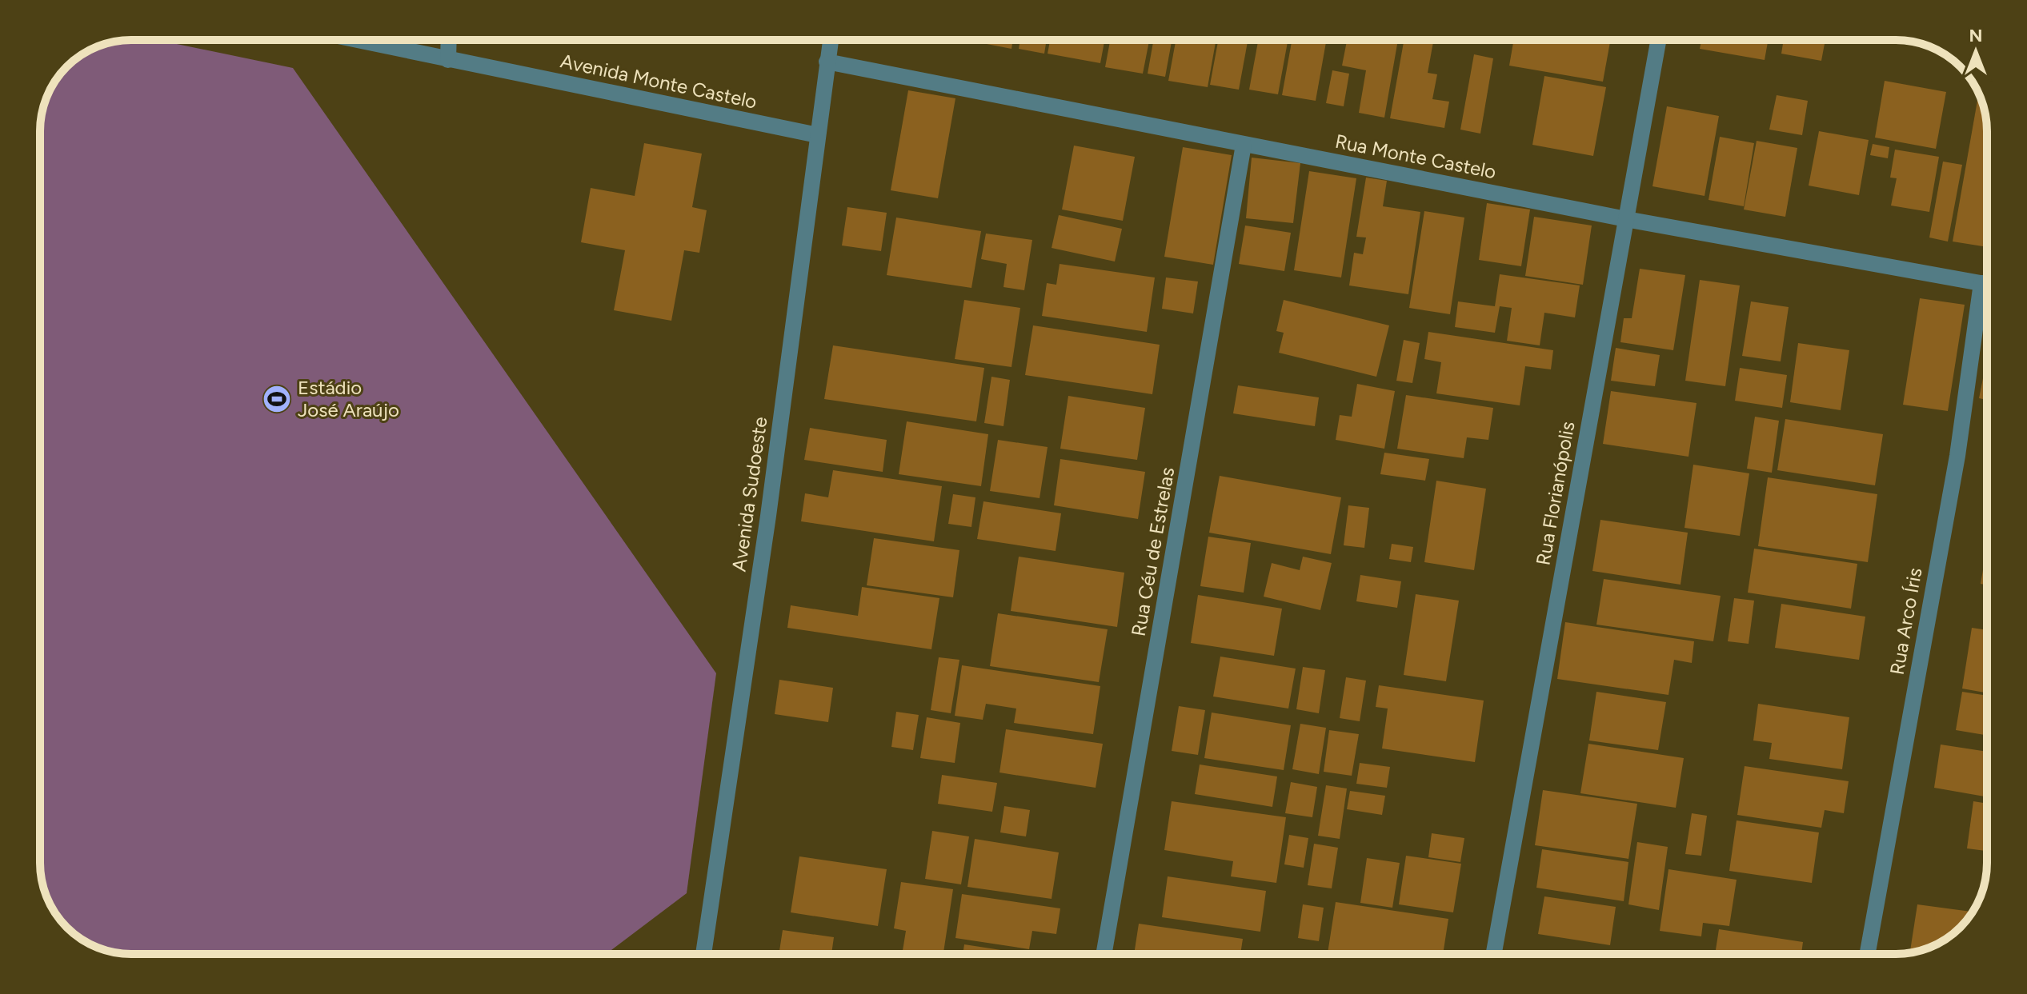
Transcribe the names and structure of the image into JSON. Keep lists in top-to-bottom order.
{
  "streets": {
    "street": [
      "Avenida Monte Castelo",
      "Rua Monte Castelo",
      "Rua Florianópolis",
      "Avenida Sudoeste",
      "Rua Céu de Estrelas",
      "Rua Arco Íris"
    ]
  },
  "crossings": [
    ["Avenida Monte Castelo", "Avenida Sudoeste"],
    ["Rua Monte Castelo", "Rua Florianópolis"],
    ["Rua Monte Castelo", "Avenida Sudoeste"],
    ["Rua Monte Castelo", "Rua Céu de Estrelas"]
  ],
  "places": {
    "sports": ["Estádio José Araújo"]
  },
  "north": "top"
}
